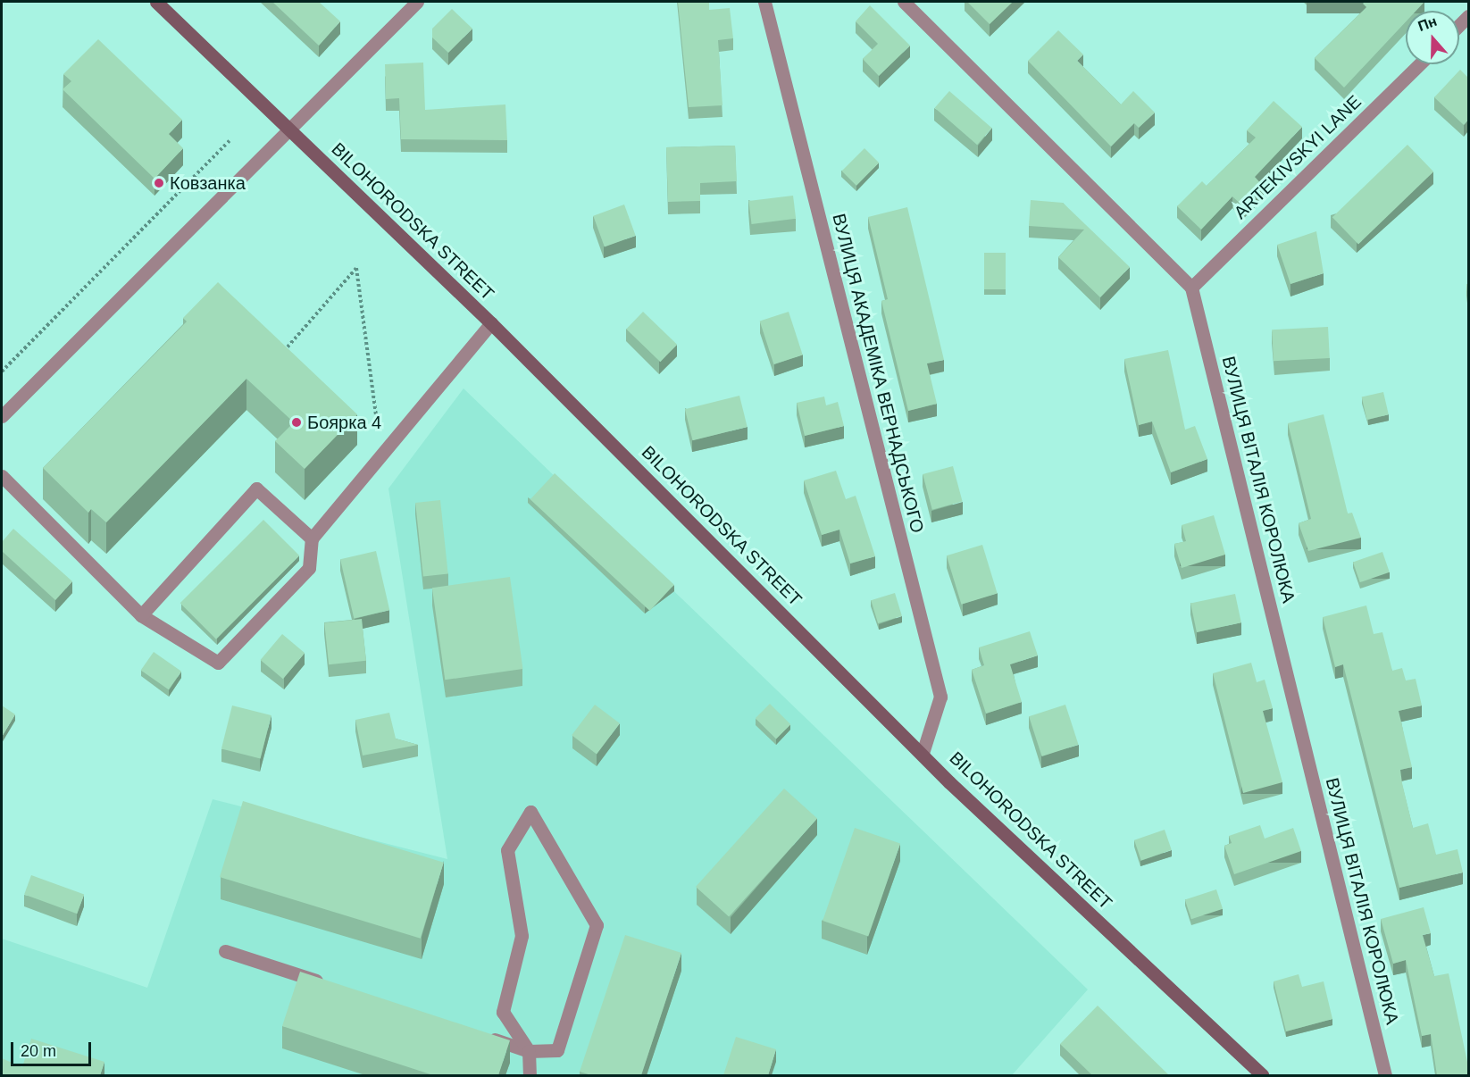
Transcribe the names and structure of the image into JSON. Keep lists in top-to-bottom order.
{
  "streets": {
    "street": [
      "ARTEKIVSKYI LANE",
      "BILOHORODSKA STREET",
      "ВУЛИЦЯ АКАДЕМІКА ВЕРНАДСЬКОГО",
      "ВУЛИЦЯ ВІТАЛІЯ КОРОЛЮКА"
    ]
  },
  "crossings": [
    ["ARTEKIVSKYI LANE", "ВУЛИЦЯ ВІТАЛІЯ КОРОЛЮКА"],
    ["BILOHORODSKA STREET", "ВУЛИЦЯ АКАДЕМІКА ВЕРНАДСЬКОГО"]
  ],
  "places": ["Ковзанка", "Боярка 4"],
  "scale_bar": "20 m",
  "north": "top"
}
